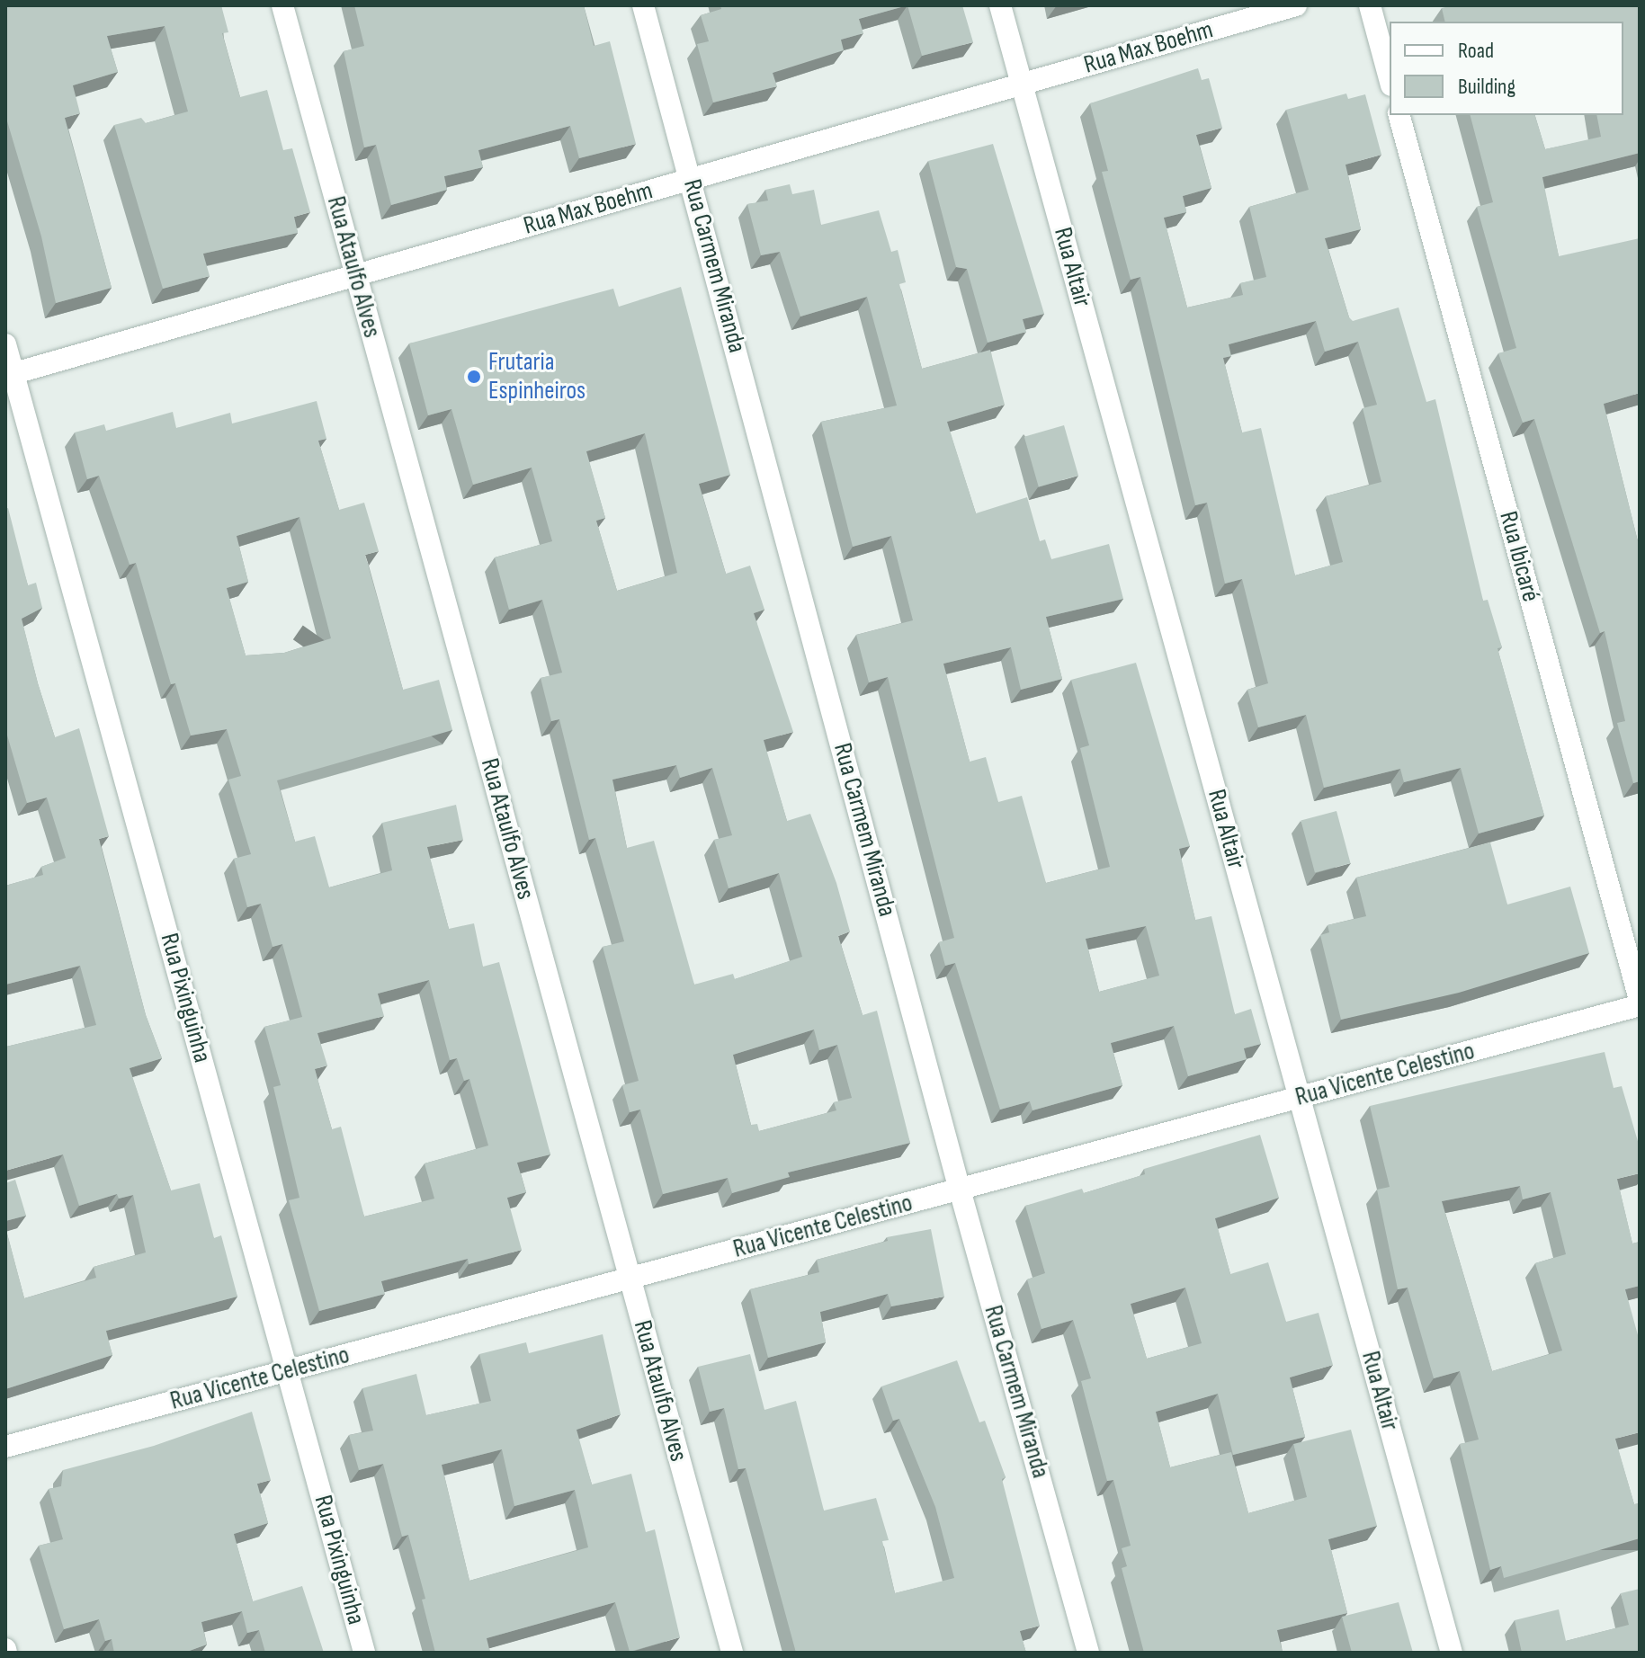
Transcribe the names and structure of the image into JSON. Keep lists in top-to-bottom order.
{
  "streets": {
    "street": [
      "Rua Max Boehm",
      "Rua Carmem Miranda",
      "Rua Ataulfo Alves",
      "Rua Altair",
      "Rua Ibicaré",
      "Rua Pixinguinha",
      "Rua Vicente Celestino"
    ]
  },
  "crossings": [
    ["Rua Max Boehm", "Rua Carmem Miranda"],
    ["Rua Max Boehm", "Rua Ataulfo Alves"],
    ["Rua Max Boehm", "Rua Altair"],
    ["Rua Max Boehm", "Rua Pixinguinha"],
    ["Rua Carmem Miranda", "Rua Vicente Celestino"],
    ["Rua Ataulfo Alves", "Rua Vicente Celestino"],
    ["Rua Altair", "Rua Vicente Celestino"],
    ["Rua Pixinguinha", "Rua Vicente Celestino"]
  ],
  "places": ["Frutaria Espinheiros"],
  "legend": ["Road", "Building"]
}
